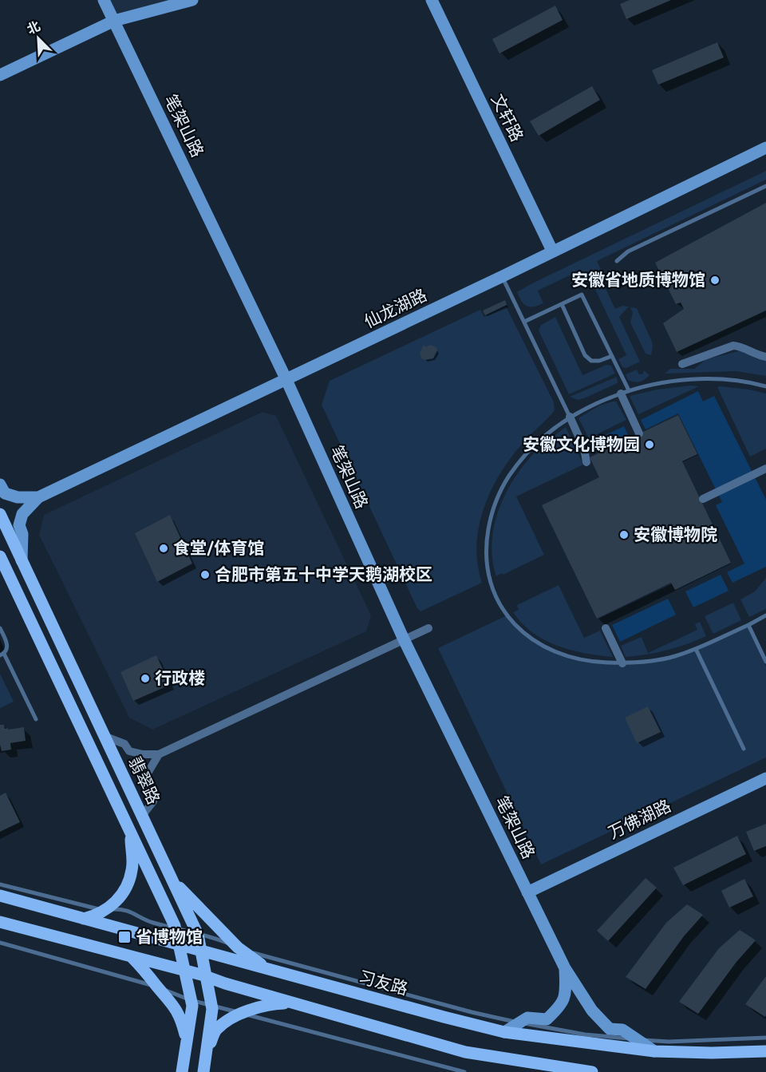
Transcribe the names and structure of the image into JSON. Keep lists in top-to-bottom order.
{
  "streets": {
    "main road": ["翡翠路", "习友路"],
    "street": [
      "文轩路",
      "笔架山路",
      "仙龙湖路",
      "万佛湖路"
    ]
  },
  "crossings": [
    ["文轩路", "仙龙湖路"],
    ["笔架山路", "仙龙湖路"],
    ["笔架山路", "万佛湖路"],
    ["翡翠路", "习友路"]
  ],
  "places": {
    "other": [
      "安徽省地质博物馆",
      "安徽文化博物园",
      "安徽博物院",
      "食堂/体育馆",
      "合肥市第五十中学天鹅湖校区",
      "行政楼"
    ],
    "transit": ["省博物馆"]
  },
  "north": "top left"
}
